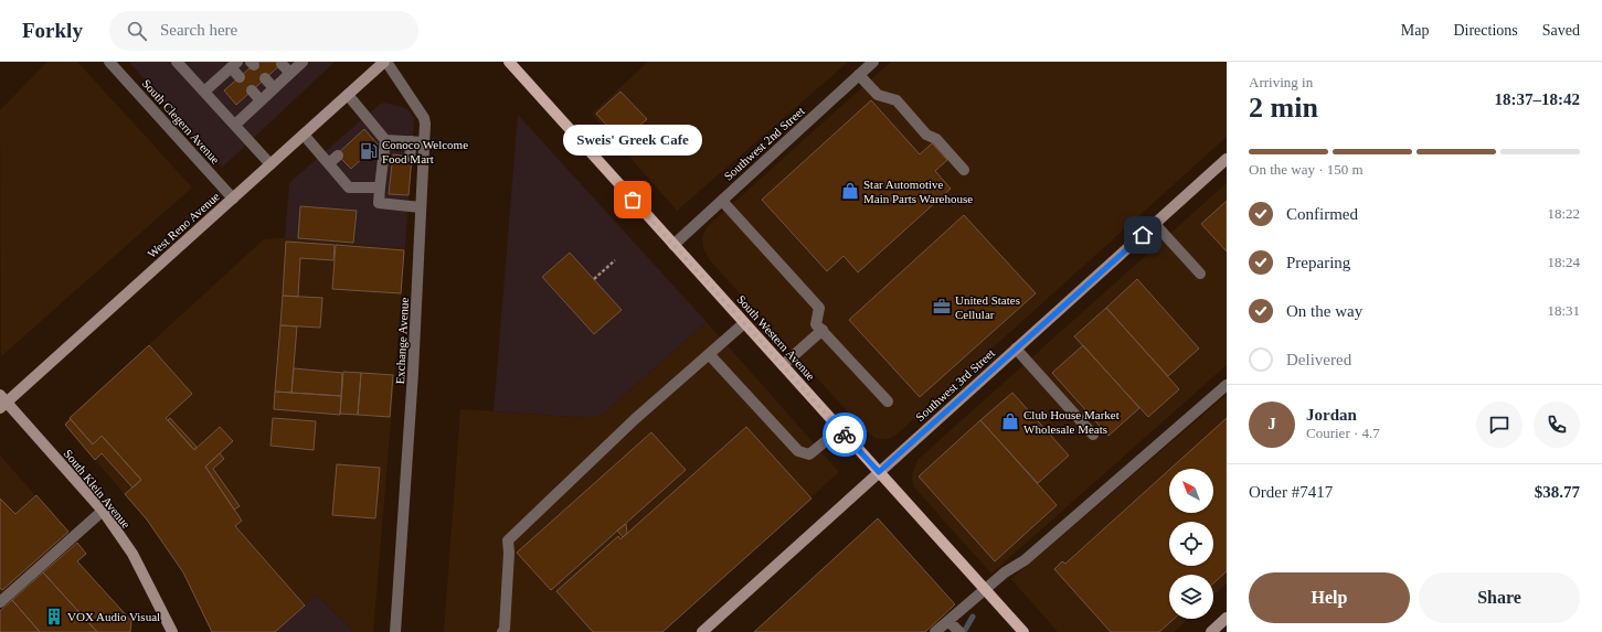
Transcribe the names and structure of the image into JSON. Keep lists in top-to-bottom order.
{
  "streets": {
    "main road": ["South Western Avenue"],
    "street": [
      "South Clegern Avenue",
      "Southwest 2nd Street",
      "West Reno Avenue",
      "Exchange Avenue",
      "Southwest 3rd Street",
      "South Klein Avenue"
    ]
  },
  "crossings": [
    ["South Clegern Avenue", "West Reno Avenue"],
    ["Southwest 2nd Street", "South Western Avenue"],
    ["West Reno Avenue", "Exchange Avenue"],
    ["West Reno Avenue", "South Klein Avenue"],
    ["South Western Avenue", "Southwest 3rd Street"]
  ],
  "places": {
    "fuel station": ["Conoco Welcome Food Mart"],
    "shop": ["Star Automotive Main Parts Warehouse", "Club House Market Wholesale Meats"],
    "other": ["Sweis' Greek Cafe"],
    "office": ["United States Cellular"],
    "building": ["VOX Audio Visual"]
  },
  "north": "top left",
  "page": {
    "header": "Forkly",
    "search": "Search here",
    "nav": ["Map", "Directions", "Saved"],
    "heading": ["2 min", "Arriving in", "18:37–18:42"],
    "panel": [
      "Jordan",
      "Courier · 4.7",
      "Order #7417",
      "$38.77"
    ],
    "bubble": "Sweis' Greek Cafe",
    "bar": "On the way · 150 m",
    "list": [
      ["Confirmed", "18:22"],
      ["Preparing", "18:24"],
      ["On the way", "18:31"],
      "Delivered"
    ],
    "round": "J",
    "buttons": ["Help", "Share"]
  }
}
